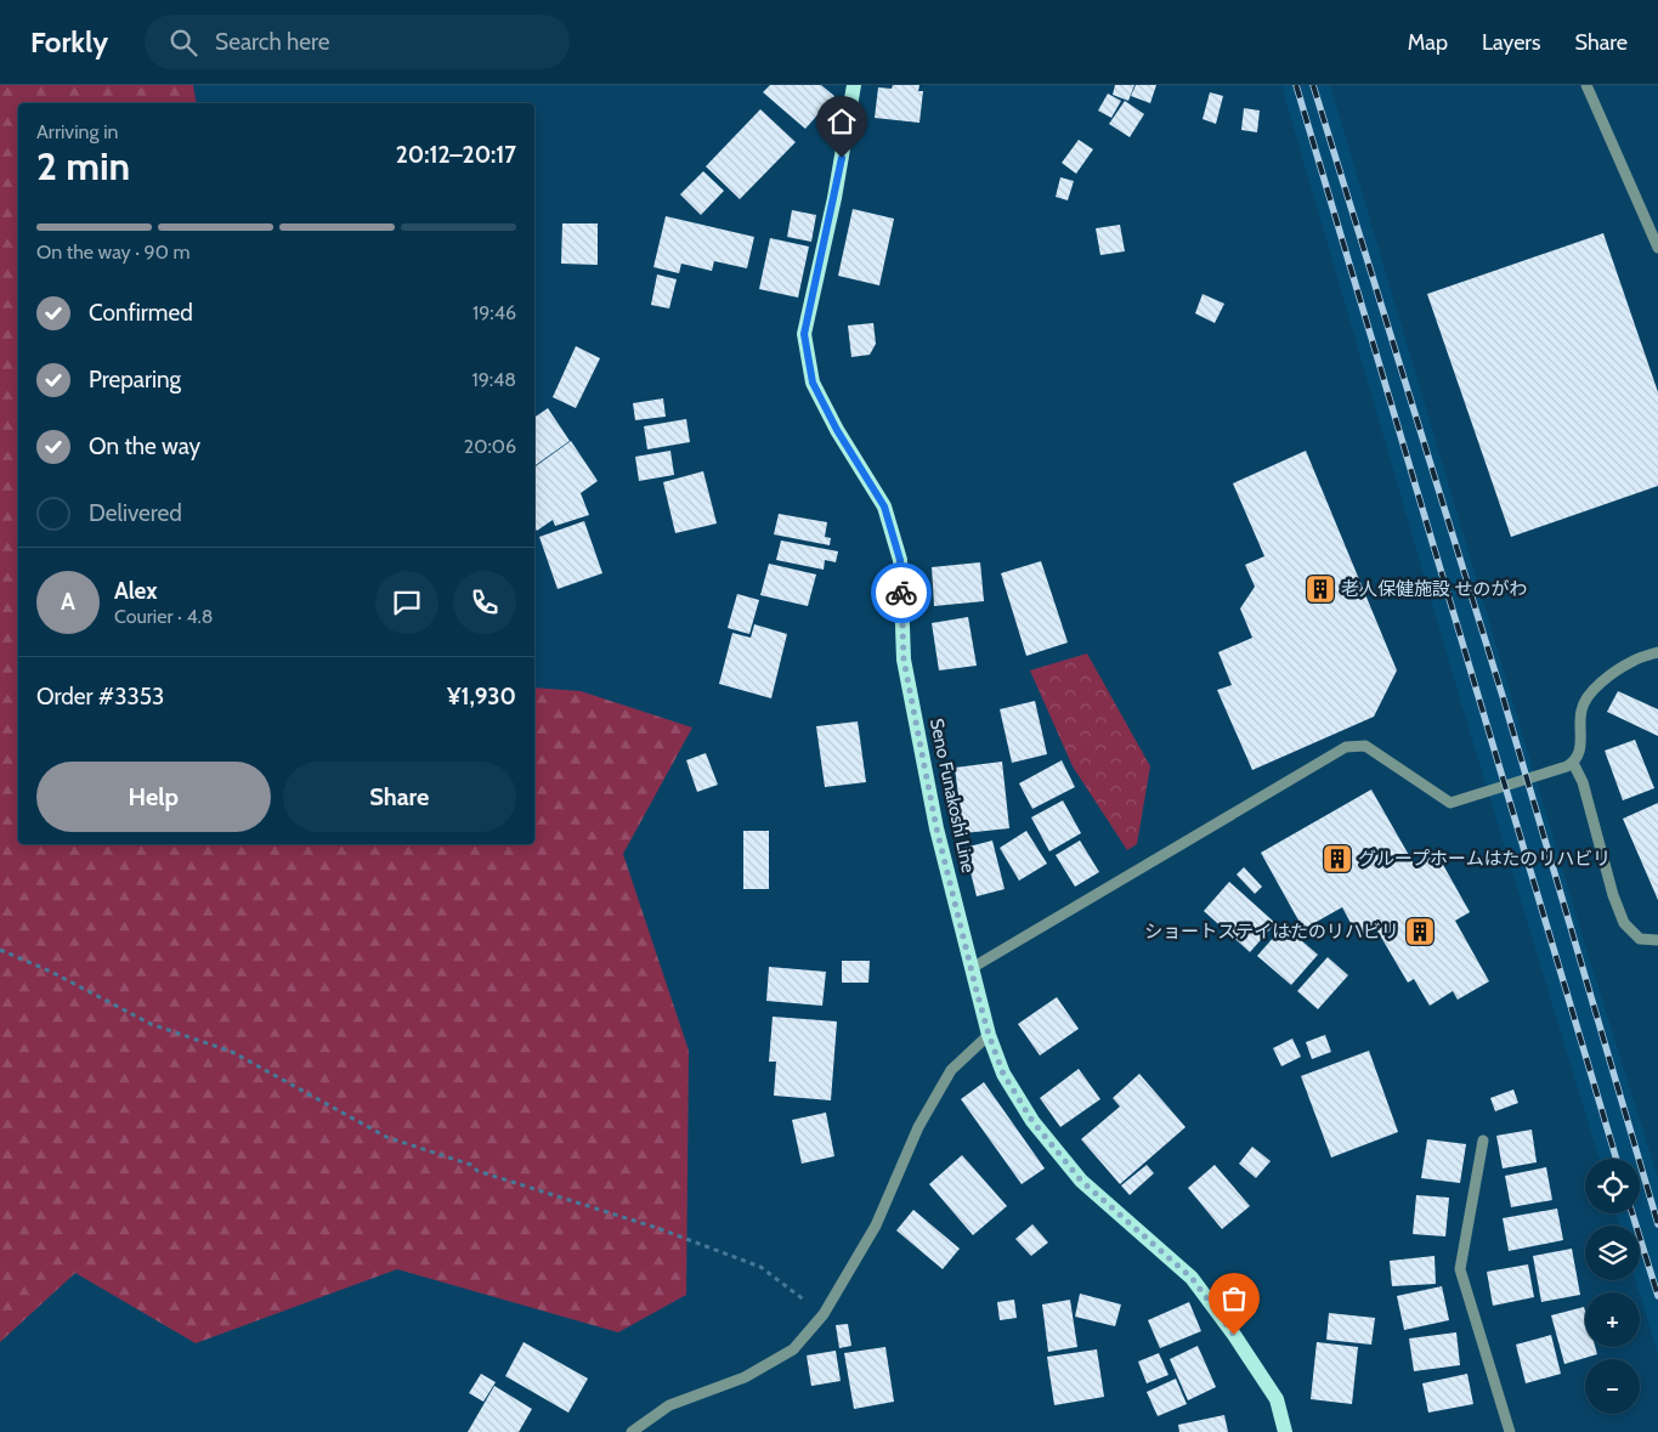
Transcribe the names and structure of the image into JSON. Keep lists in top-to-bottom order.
{
  "streets": {
    "main road": ["Seno Funakoshi Line"]
  },
  "places": {
    "building": ["老人保健施設 せのがわ", "グループホームはたのリハビリ", "ショートステイはたのリハビリ"]
  },
  "page": {
    "header": "Forkly",
    "search": "Search here",
    "nav": ["Map", "Layers", "Share"],
    "heading": ["2 min", "Arriving in", "20:12–20:17"],
    "panel": [
      "Alex",
      "Courier · 4.8",
      "Order #3353",
      "¥1,930"
    ],
    "bar": "On the way · 90 m",
    "list": [
      ["Confirmed", "19:46"],
      ["Preparing", "19:48"],
      ["On the way", "20:06"],
      "Delivered"
    ],
    "round": "A",
    "buttons": ["Help", "Share"],
    "map_buttons": ["+", "−"]
  }
}
